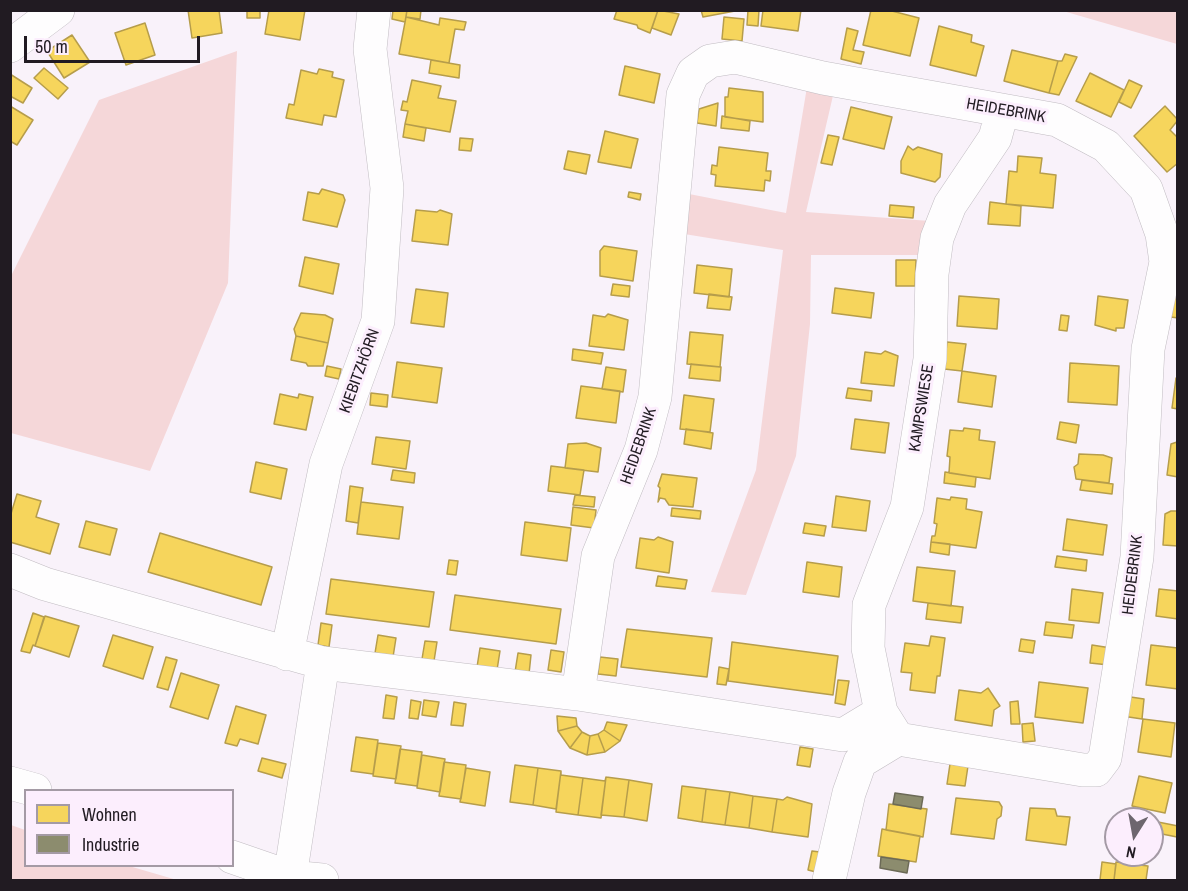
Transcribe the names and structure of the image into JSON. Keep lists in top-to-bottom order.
{
  "streets": {
    "street": ["HEIDEBRINK", "KIEBITZHÖRN", "KAMPSWIESE"]
  },
  "crossings": [
    ["HEIDEBRINK", "KAMPSWIESE"]
  ],
  "legend": ["Wohnen", "Industrie"],
  "scale_bar": "50 m",
  "north": "bottom"
}
